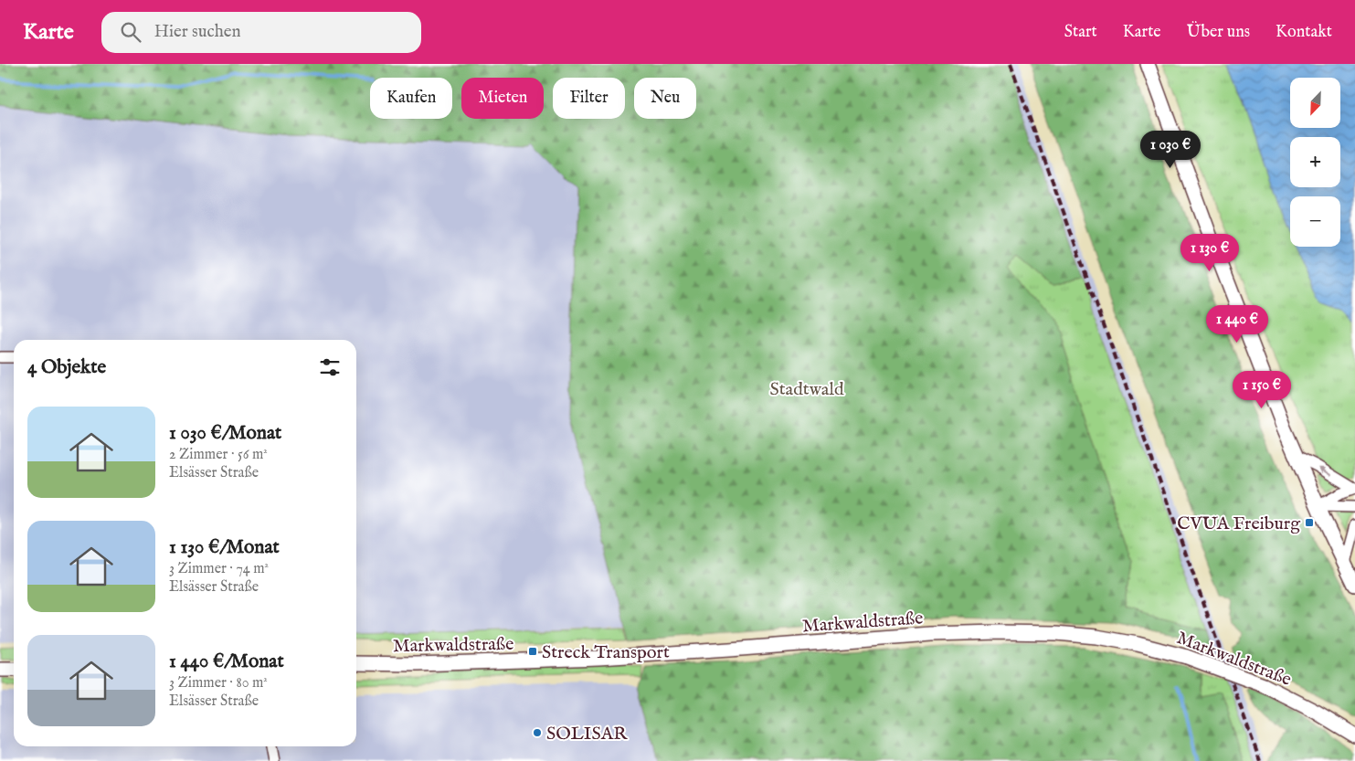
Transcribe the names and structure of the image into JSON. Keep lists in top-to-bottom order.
{
  "streets": {
    "main road": ["Markwaldstraße"]
  },
  "parks": ["Stadtwald"],
  "places": {
    "transit": ["CVUA Freiburg", "Streck Transport"],
    "other": ["SOLISAR"]
  },
  "north": "bottom left",
  "page": {
    "header": "Karte",
    "search": "Hier suchen",
    "nav": [
      "Start",
      "Karte",
      "Über uns",
      "Kontakt"
    ],
    "map_buttons": ["+", "−"],
    "chip": [
      "Kaufen",
      "Mieten",
      "Filter",
      "Neu"
    ],
    "price": [
      "1 030 €",
      "1 130 €",
      "1 440 €",
      "1 150 €"
    ],
    "heading": "4 Objekte",
    "list": [
      {
        "name": "1 030 €/Monat",
        "note": "2 Zimmer · 56 m² · Elsässer Straße"
      },
      {
        "name": "1 130 €/Monat",
        "note": "3 Zimmer · 74 m² · Elsässer Straße"
      },
      {
        "name": "1 440 €/Monat",
        "note": "3 Zimmer · 80 m² · Elsässer Straße"
      }
    ]
  }
}
